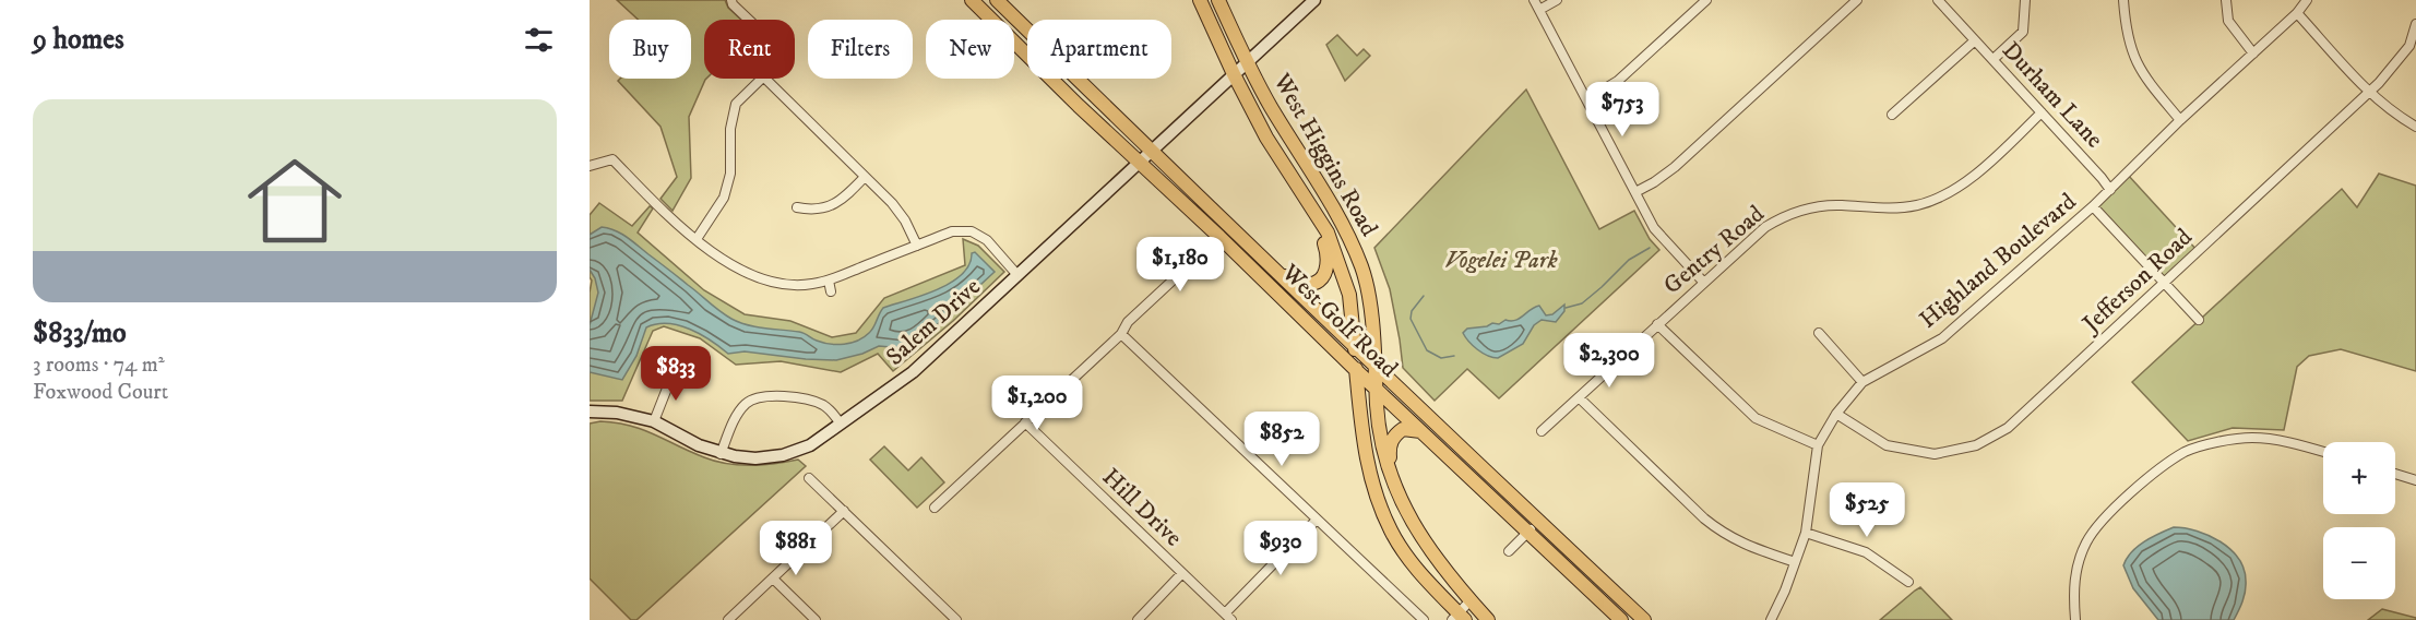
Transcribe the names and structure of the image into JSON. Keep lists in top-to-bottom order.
{
  "streets": {
    "main road": ["West Higgins Road", "West Golf Road"],
    "street": [
      "Durham Lane",
      "Gentry Road",
      "Highland Boulevard",
      "Jefferson Road",
      "Salem Drive",
      "Hill Drive"
    ]
  },
  "crossings": [
    ["Durham Lane", "Gentry Road"],
    ["Durham Lane", "Highland Boulevard"],
    ["West Higgins Road", "West Golf Road"],
    ["West Higgins Road", "Salem Drive"],
    ["Highland Boulevard", "Jefferson Road"],
    ["West Golf Road", "Salem Drive"]
  ],
  "parks": ["Vogelei Park"],
  "page": {
    "heading": "9 homes",
    "chip": [
      "Buy",
      "Rent",
      "Filters",
      "New",
      "Apartment"
    ],
    "list": [
      {
        "name": "$833/mo",
        "note": "3 rooms · 74 m² · Foxwood Court"
      }
    ],
    "price": [
      "$753",
      "$1,180",
      "$2,300",
      "$833",
      "$1,200",
      "$852",
      "$525",
      "$881",
      "$930"
    ],
    "map_buttons": ["+", "−"]
  }
}
